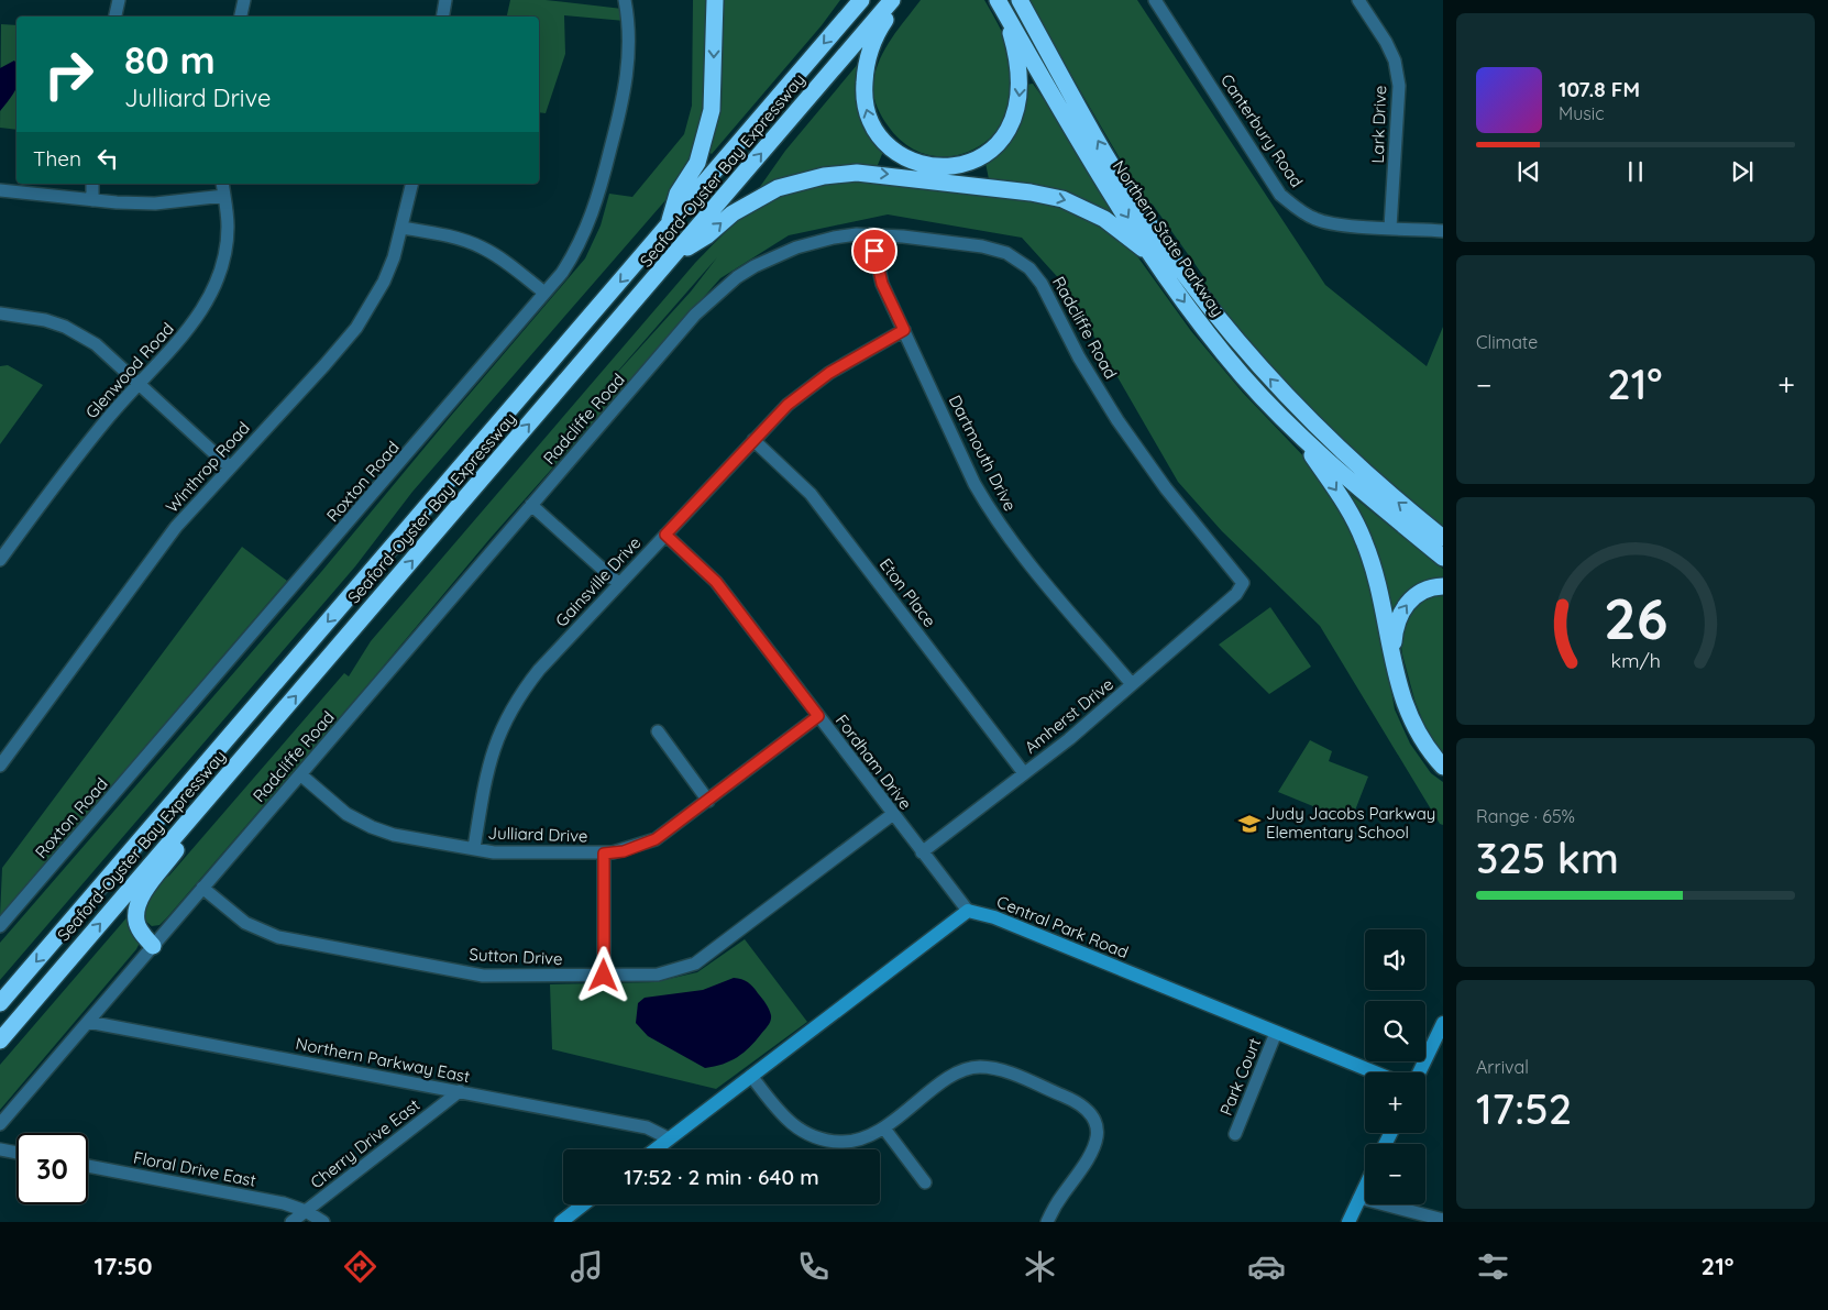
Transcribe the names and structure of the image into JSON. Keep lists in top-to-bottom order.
{
  "streets": {
    "highway": ["Seaford-Oyster Bay Expressway", "Northern State Parkway"],
    "street": [
      "Lark Drive",
      "Canterbury Road",
      "Radcliffe Road",
      "Glenwood Road",
      "Dartmouth Drive",
      "Winthrop Road",
      "Roxton Road",
      "Gainsville Drive",
      "Eton Place",
      "Amherst Drive",
      "Fordham Drive",
      "Julliard Drive",
      "Central Park Road",
      "Sutton Drive",
      "Northern Parkway East",
      "Park Court",
      "Cherry Drive East",
      "Floral Drive East"
    ]
  },
  "crossings": [
    ["Lark Drive", "Canterbury Road"],
    ["Radcliffe Road", "Dartmouth Drive"],
    ["Radcliffe Road", "Amherst Drive"],
    ["Radcliffe Road", "Julliard Drive"],
    ["Radcliffe Road", "Sutton Drive"],
    ["Radcliffe Road", "Northern Parkway East"],
    ["Dartmouth Drive", "Gainsville Drive"],
    ["Dartmouth Drive", "Amherst Drive"],
    ["Gainsville Drive", "Eton Place"],
    ["Gainsville Drive", "Fordham Drive"],
    ["Gainsville Drive", "Julliard Drive"],
    ["Eton Place", "Amherst Drive"],
    ["Amherst Drive", "Fordham Drive"],
    ["Fordham Drive", "Julliard Drive"],
    ["Fordham Drive", "Central Park Road"],
    ["Fordham Drive", "Sutton Drive"],
    ["Central Park Road", "Park Court"],
    ["Northern Parkway East", "Cherry Drive East"],
    ["Cherry Drive East", "Floral Drive East"]
  ],
  "places": {
    "school or university": ["Judy Jacobs Parkway Elementary School"]
  },
  "page": {
    "turn": ["80 m", "Julliard Drive"],
    "song": ["107.8 FM", "Music"],
    "then": "Then",
    "tile": [
      "Climate",
      ["Range · 65%", "325 km"],
      ["Arrival", "17:52"]
    ],
    "heat": ["−", "21°", "+"],
    "map_buttons": ["+", "−"],
    "limit": "30",
    "trip": "17:52 · 2 min · 640 m",
    "tabs": ["17:50", "21°"],
    "gauge": ["26", "km/h"]
  }
}
